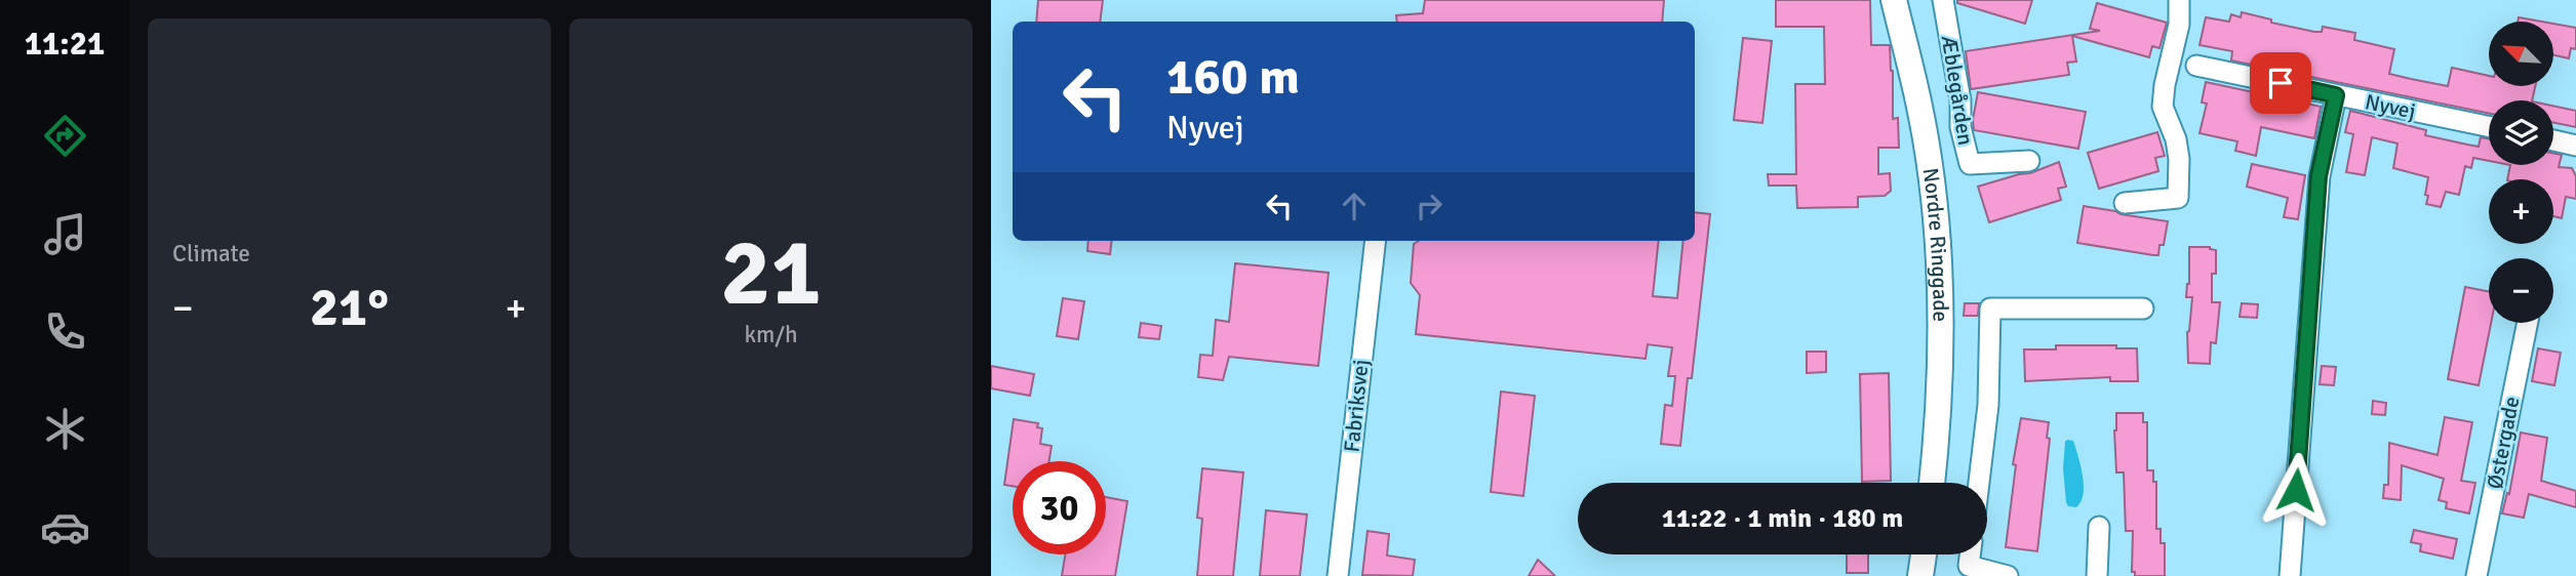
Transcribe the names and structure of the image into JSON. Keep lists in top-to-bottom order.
{
  "streets": {
    "street": [
      "Æblegården",
      "Nyvej",
      "Nordre Ringgade",
      "Fabriksvej",
      "Østergade"
    ]
  },
  "north": "top left",
  "page": {
    "tabs": "11:21",
    "tile": [
      "Climate",
      ["21", "km/h"]
    ],
    "map_buttons": ["+", "−"],
    "turn": ["160 m", "Nyvej"],
    "heat": ["−", "21°", "+"],
    "limit": "30",
    "trip": "11:22 · 1 min · 180 m"
  }
}
